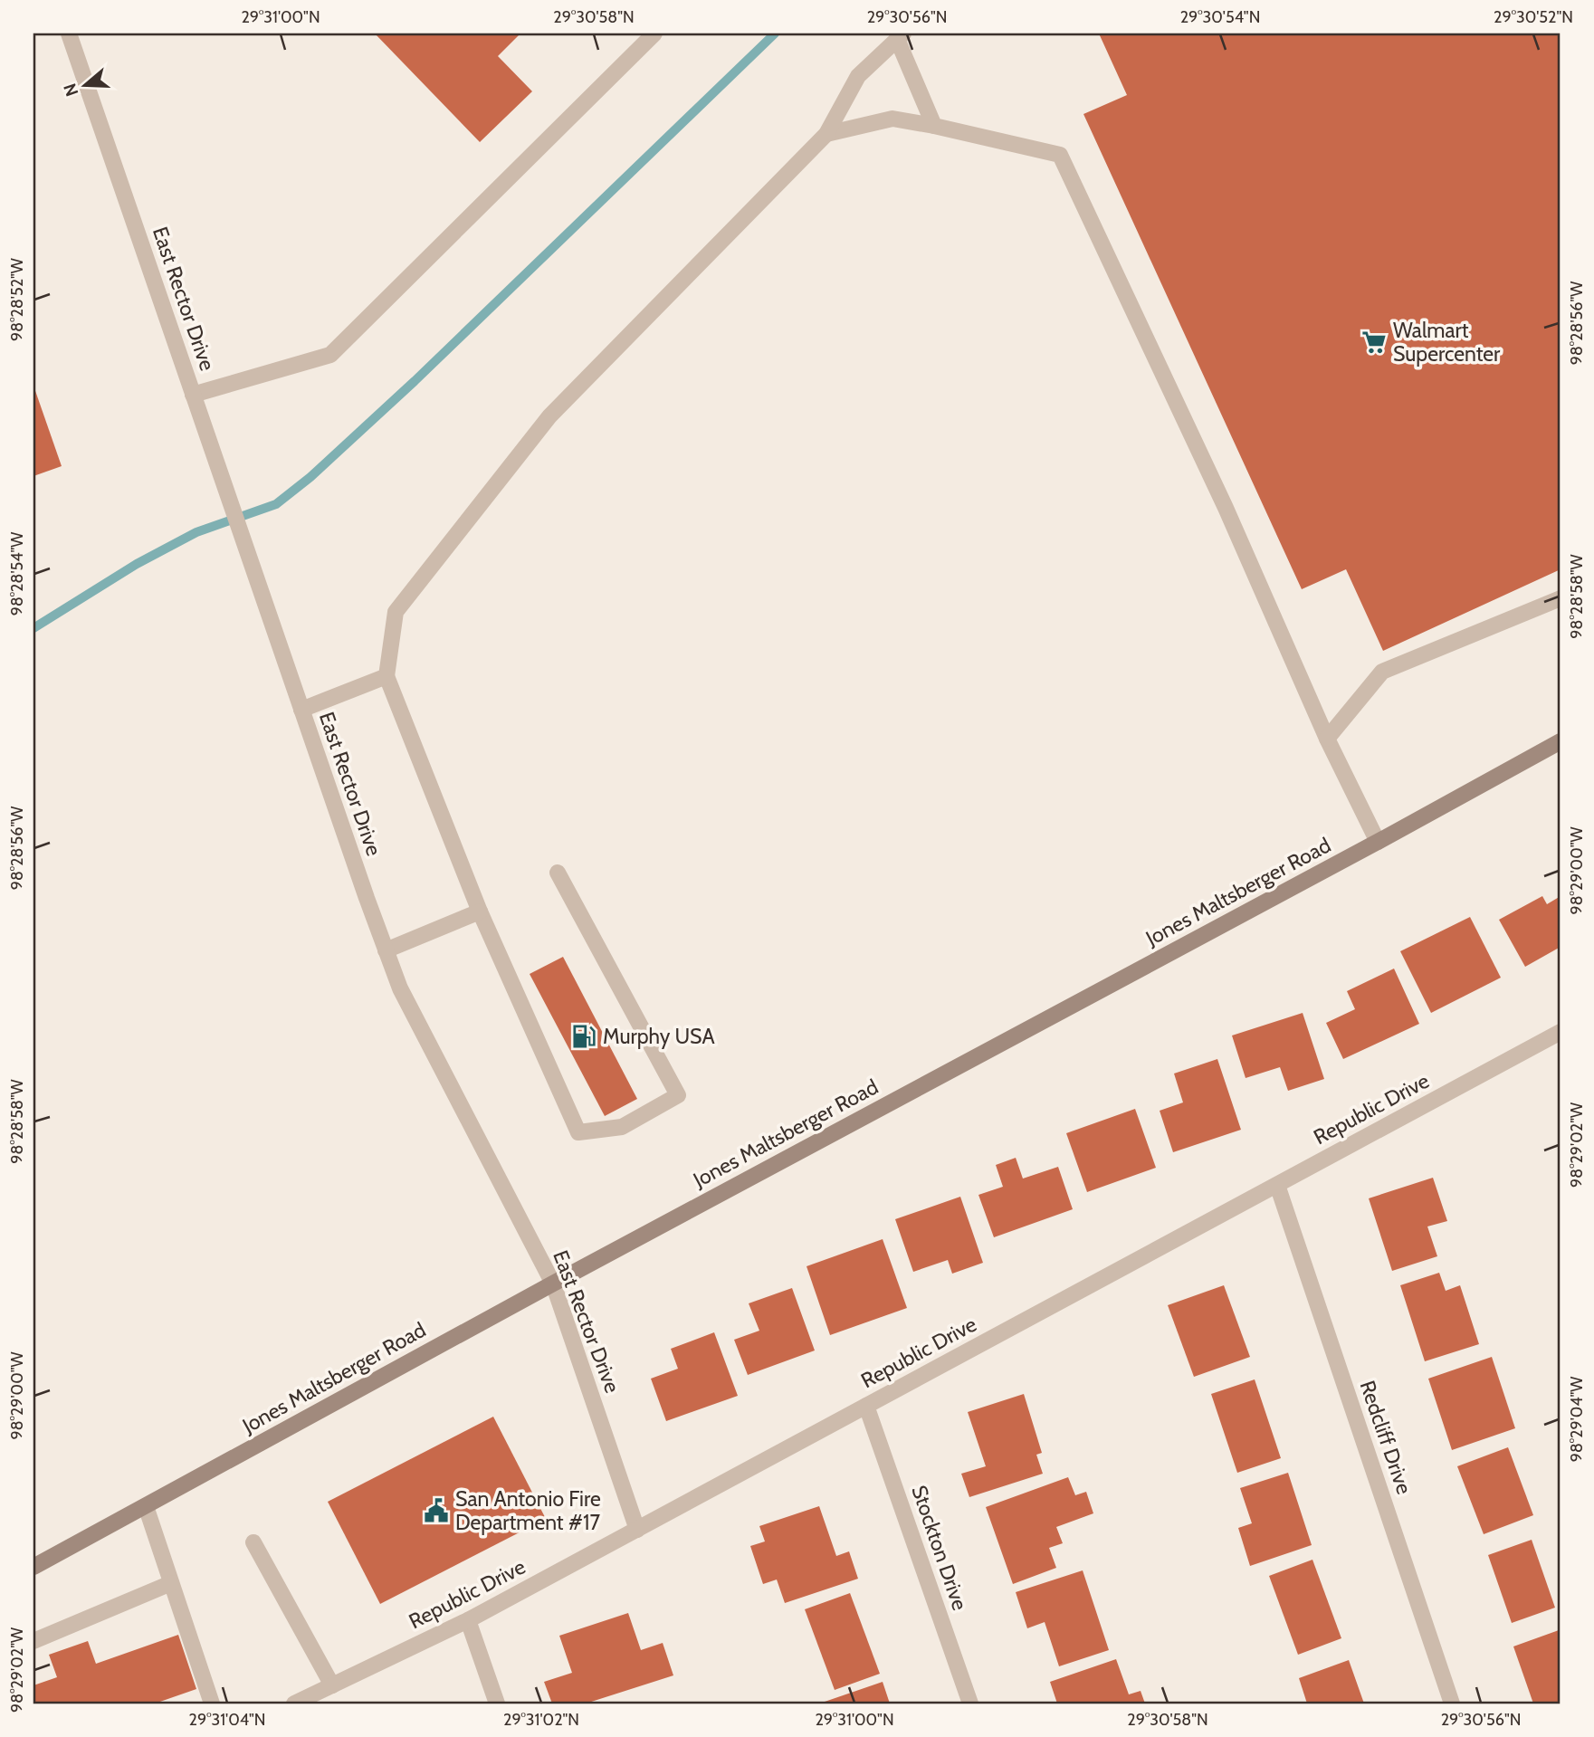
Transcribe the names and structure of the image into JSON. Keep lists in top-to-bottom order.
{
  "streets": {
    "main road": ["Jones Maltsberger Road"],
    "street": [
      "East Rector Drive",
      "Republic Drive",
      "Redcliff Drive",
      "Stockton Drive"
    ]
  },
  "crossings": [
    ["East Rector Drive", "Jones Maltsberger Road"],
    ["East Rector Drive", "Republic Drive"],
    ["Republic Drive", "Redcliff Drive"],
    ["Republic Drive", "Stockton Drive"]
  ],
  "places": {
    "supermarket": ["Walmart Supercenter"],
    "fuel station": ["Murphy USA"],
    "public building": ["San Antonio Fire Department #17"]
  },
  "north": "left",
  "coordinates": [
    "29°31'00\"N",
    "29°30'58\"N",
    "29°30'56\"N",
    "29°30'54\"N",
    "29°30'52\"N",
    "98°28'52\"W",
    "98°28'56\"W",
    "98°28'54\"W",
    "98°28'58\"W",
    "98°29'00\"W",
    "98°29'02\"W",
    "98°29'04\"W",
    "29°31'04\"N",
    "29°31'02\"N"
  ]
}
